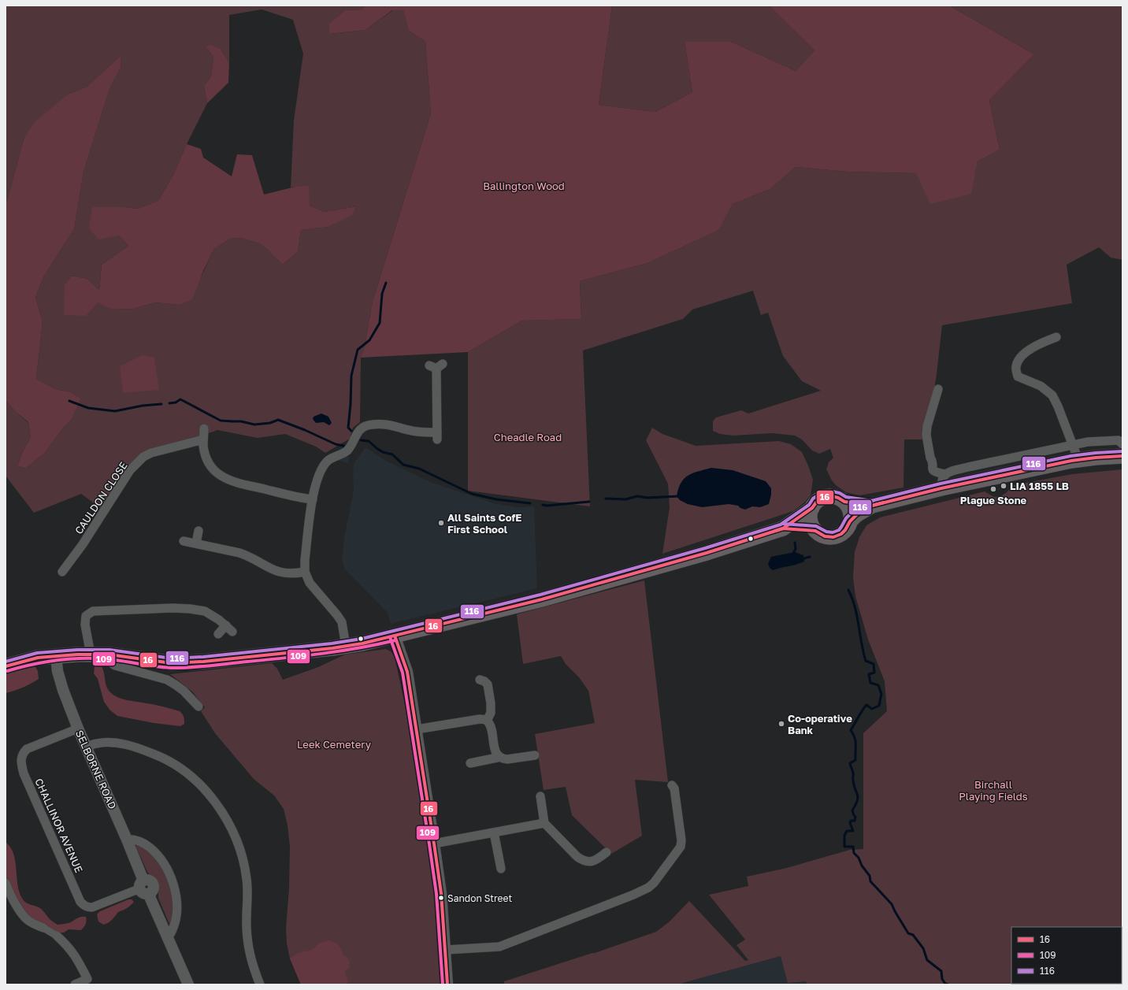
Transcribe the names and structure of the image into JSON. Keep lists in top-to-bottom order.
{
  "streets": {
    "street": ["CAULDON CLOSE", "SELBORNE ROAD", "CHALLINOR AVENUE"]
  },
  "crossings": [
    ["SELBORNE ROAD", "CHALLINOR AVENUE"]
  ],
  "parks": [
    "Ballington Wood",
    "Cheadle Road",
    "Leek Cemetery",
    "Birchall Playing Fields"
  ],
  "places": [
    "LIA 1855 LB",
    "Plague Stone",
    "All Saints CofE First School",
    "Co-operative Bank",
    "Sandon Street"
  ],
  "lines": ["transit line 116", "transit line 16", "transit line 109"],
  "legend": ["16", "109", "116"]
}
